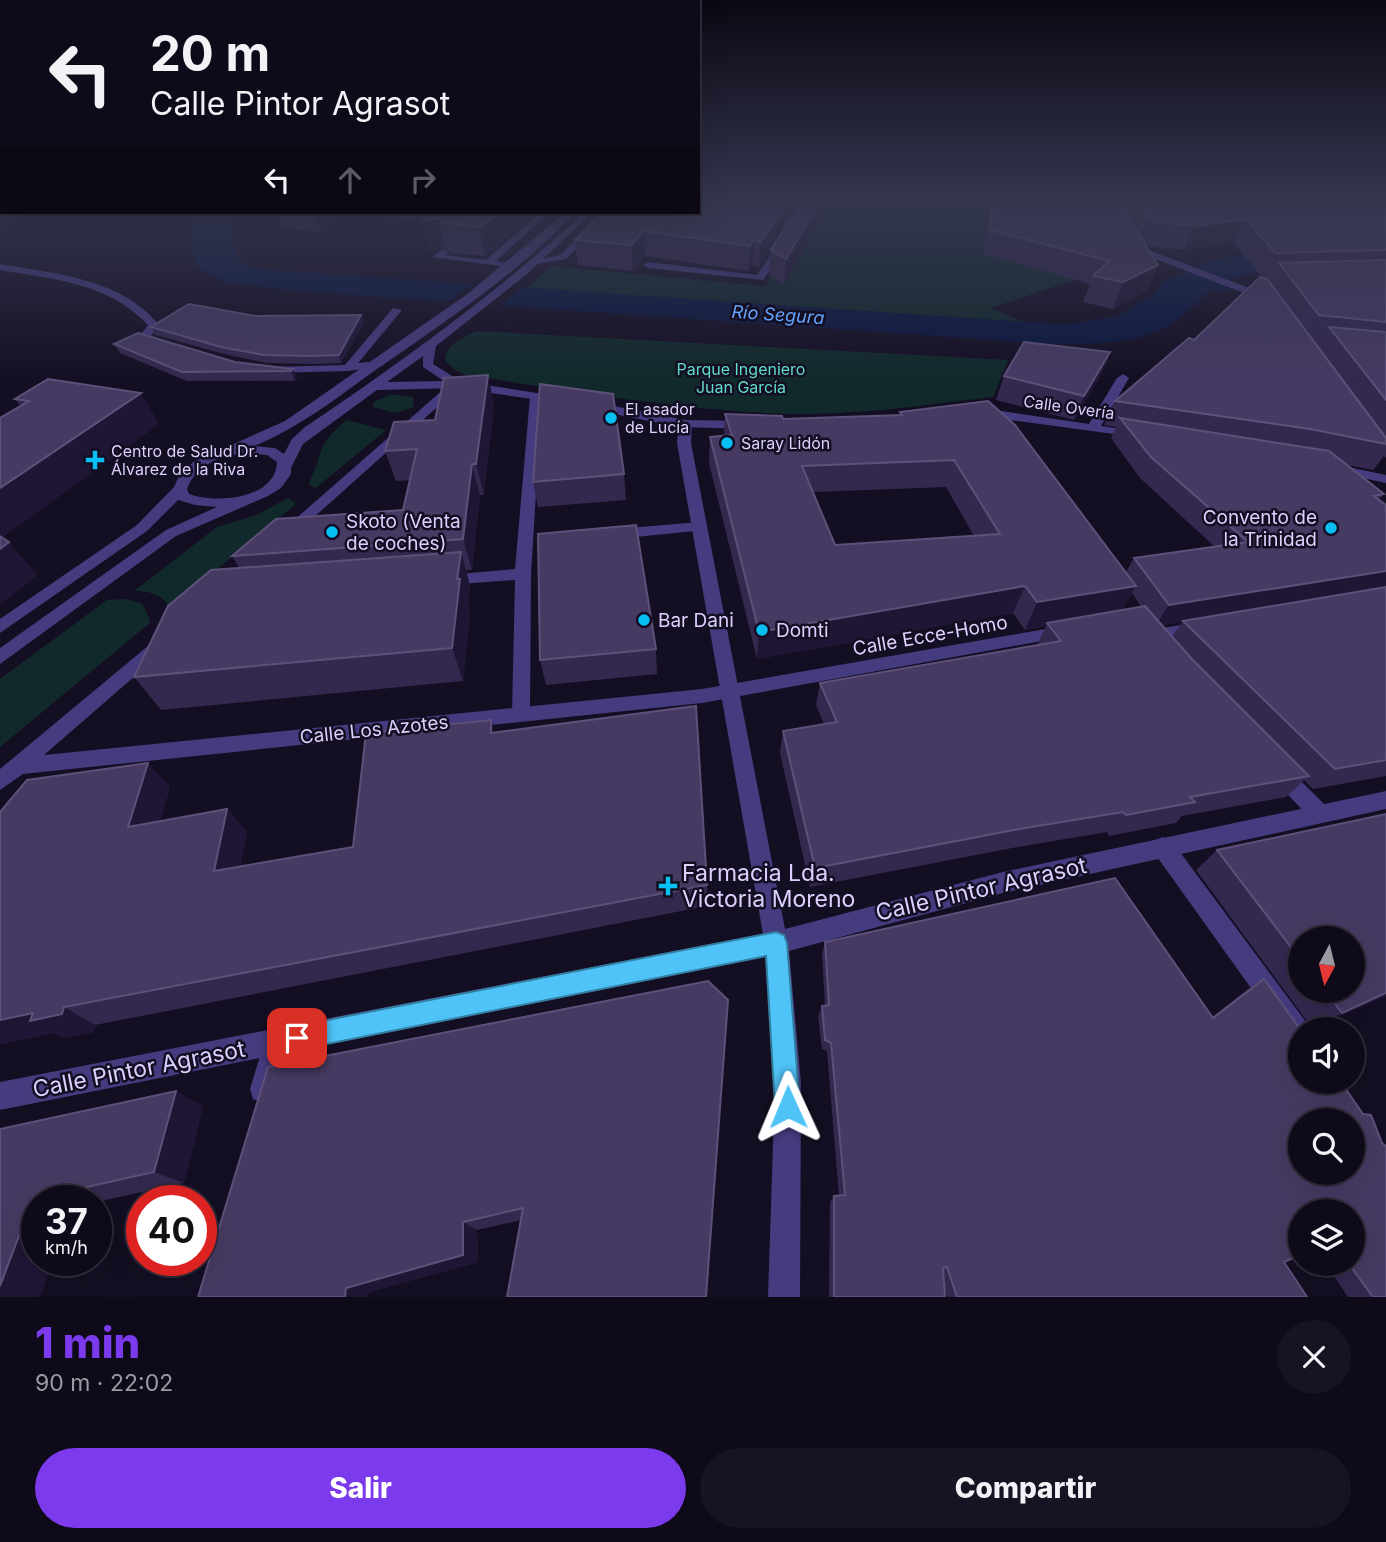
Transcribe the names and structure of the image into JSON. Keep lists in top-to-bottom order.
{
  "streets": {
    "street": [
      "Calle Overía",
      "Calle Ecce-Homo",
      "Calle Los Azotes",
      "Calle Pintor Agrasot"
    ]
  },
  "crossings": [
    ["Calle Ecce-Homo", "Calle Los Azotes"]
  ],
  "water": ["Río Segura"],
  "parks": ["Parque Ingeniero Juan García"],
  "places": {
    "other": [
      "El asador de Lucía",
      "Saray Lidón",
      "Convento de la Trinidad",
      "Skoto (Venta de coches)",
      "Bar Dani",
      "Domti"
    ],
    "health": ["Centro de Salud Dr. Álvarez de la Riva", "Farmacia Lda. Victoria Moreno"]
  },
  "north": "bottom",
  "page": {
    "turn": ["20 m", "Calle Pintor Agrasot"],
    "speed": "37 km/h",
    "limit": "40",
    "heading": ["1 min", "90 m · 22:02"],
    "buttons": ["Salir", "Compartir"]
  }
}
